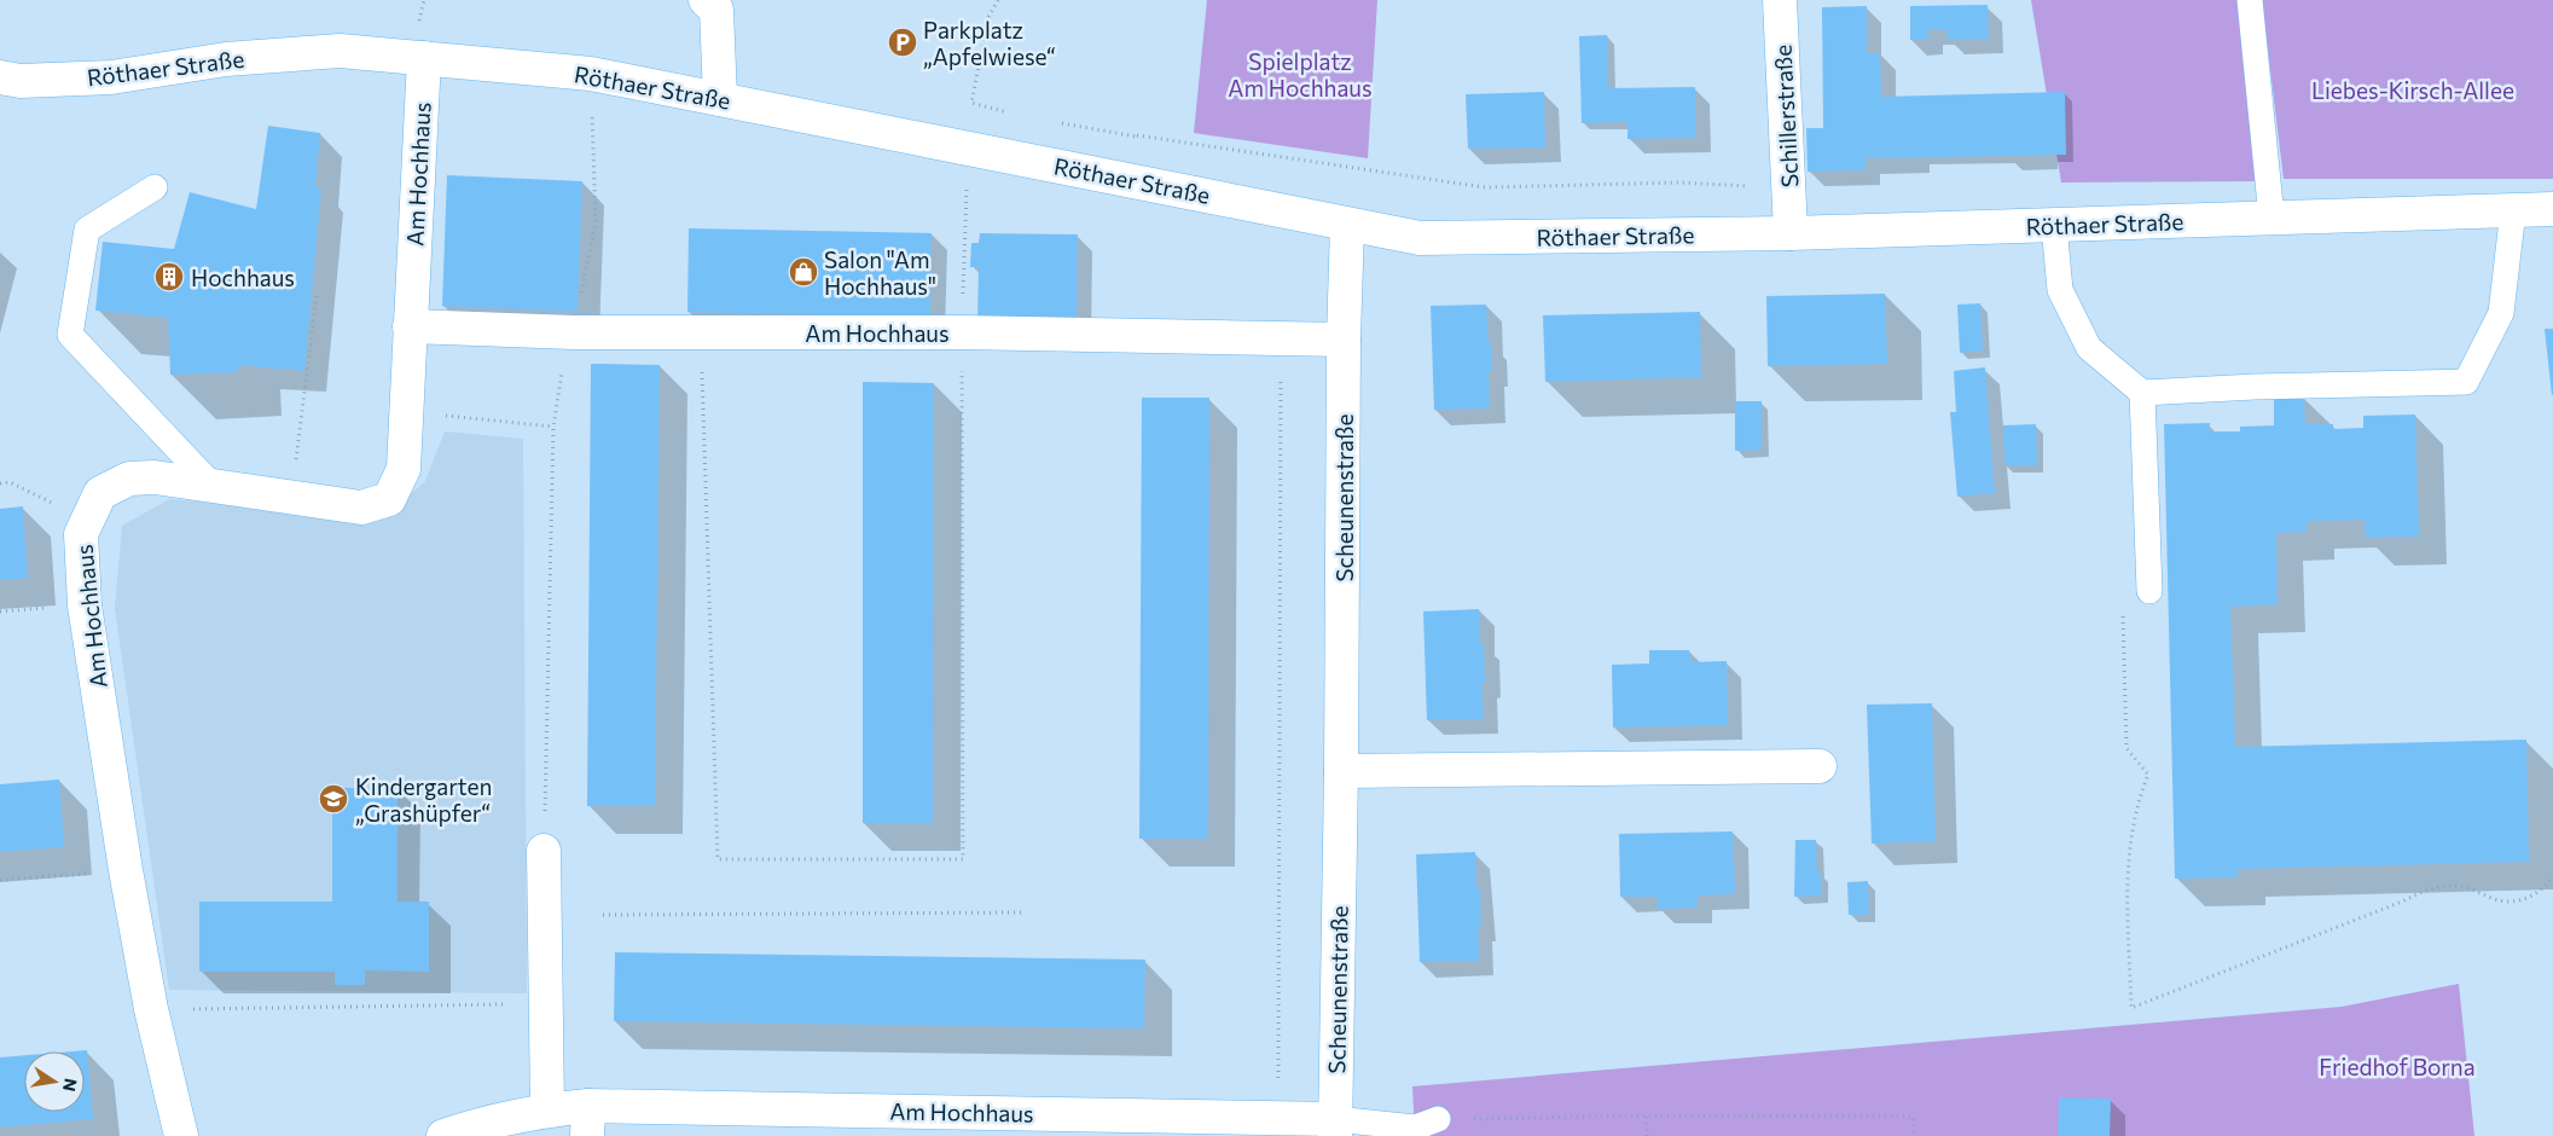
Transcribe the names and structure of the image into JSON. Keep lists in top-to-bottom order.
{
  "streets": {
    "street": [
      "Röthaer Straße",
      "Schillerstraße",
      "Am Hochhaus",
      "Scheunenstraße"
    ]
  },
  "crossings": [
    ["Röthaer Straße", "Schillerstraße"],
    ["Röthaer Straße", "Am Hochhaus"],
    ["Röthaer Straße", "Scheunenstraße"],
    ["Am Hochhaus", "Scheunenstraße"]
  ],
  "parks": ["Spielplatz Am Hochhaus", "Liebes-Kirsch-Allee", "Friedhof Borna"],
  "places": {
    "parking": ["Parkplatz „Apfelwiese“"],
    "shop": ["Salon \"Am Hochhaus\""],
    "building": ["Hochhaus"],
    "school or university": ["Kindergarten „Grashüpfer“"]
  },
  "north": "right"
}
